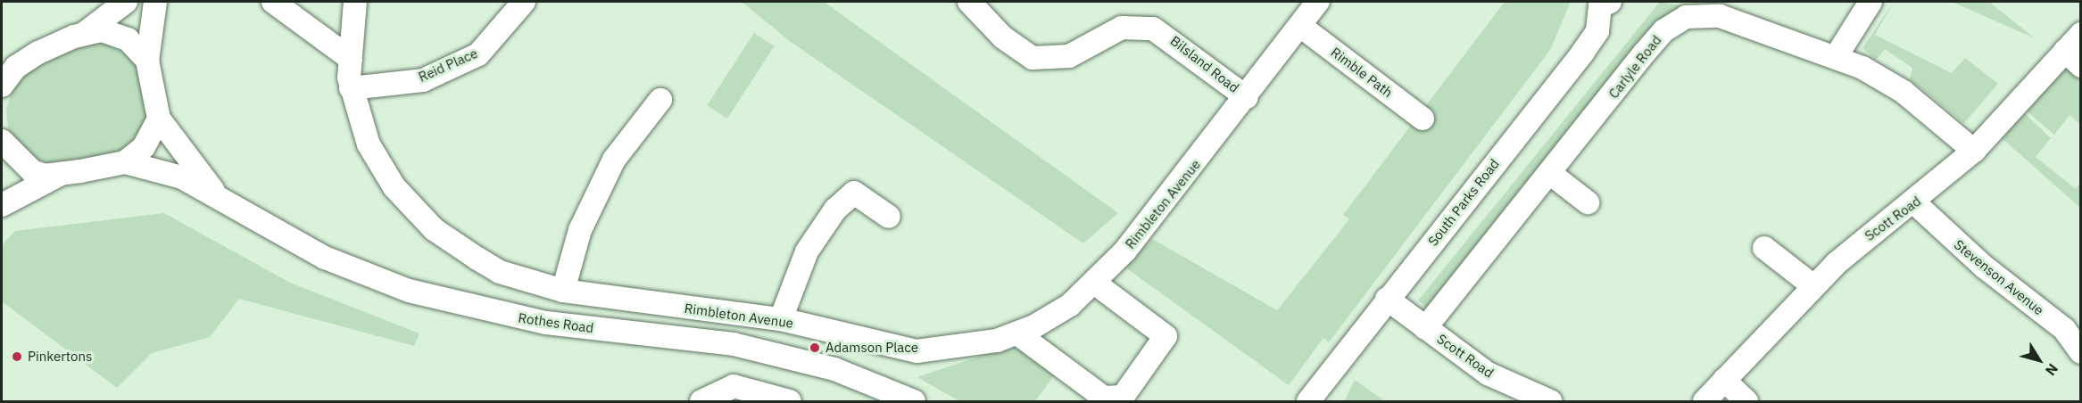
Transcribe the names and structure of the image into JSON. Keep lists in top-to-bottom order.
{
  "streets": {
    "street": [
      "Bilsland Road",
      "Reid Place",
      "Carlyle Road",
      "Rimble Path",
      "South Parks Road",
      "Rimbleton Avenue",
      "Scott Road",
      "Stevenson Avenue",
      "Rothes Road"
    ]
  },
  "crossings": [
    ["Bilsland Road", "Rimbleton Avenue"],
    ["Reid Place", "Rimbleton Avenue"],
    ["Carlyle Road", "Scott Road"],
    ["Rimble Path", "Rimbleton Avenue"],
    ["South Parks Road", "Scott Road"],
    ["Scott Road", "Stevenson Avenue"]
  ],
  "places": ["Adamson Place", "Pinkertons"],
  "north": "bottom right"
}
